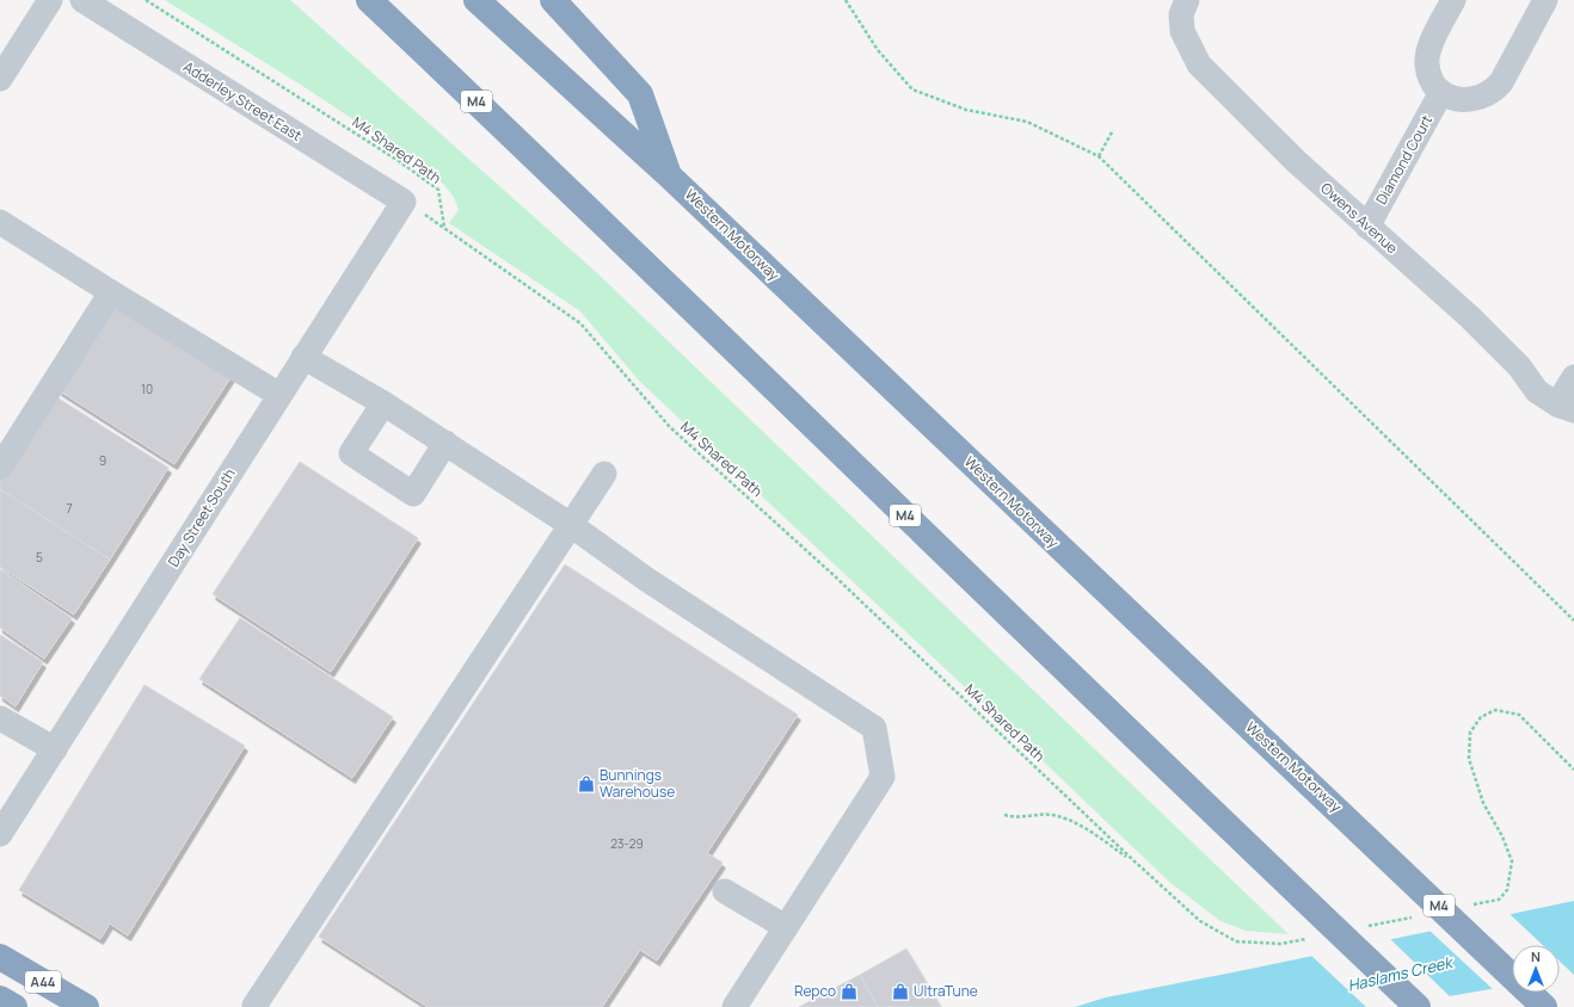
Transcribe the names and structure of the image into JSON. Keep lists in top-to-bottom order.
{
  "streets": {
    "highway": ["M4", "Western Motorway", "A44"],
    "street": [
      "Adderley Street East",
      "Diamond Court",
      "Owens Avenue",
      "Day Street South"
    ],
    "path": ["M4 Shared Path"]
  },
  "crossings": [
    ["Adderley Street East", "Day Street South"],
    ["Diamond Court", "Owens Avenue"]
  ],
  "water": ["Haslams Creek"],
  "places": {
    "shop": ["Bunnings Warehouse", "Repco", "UltraTune"]
  },
  "house_numbers": [
    "10",
    "9",
    "7",
    "5",
    "23-29"
  ],
  "north": "top"
}
